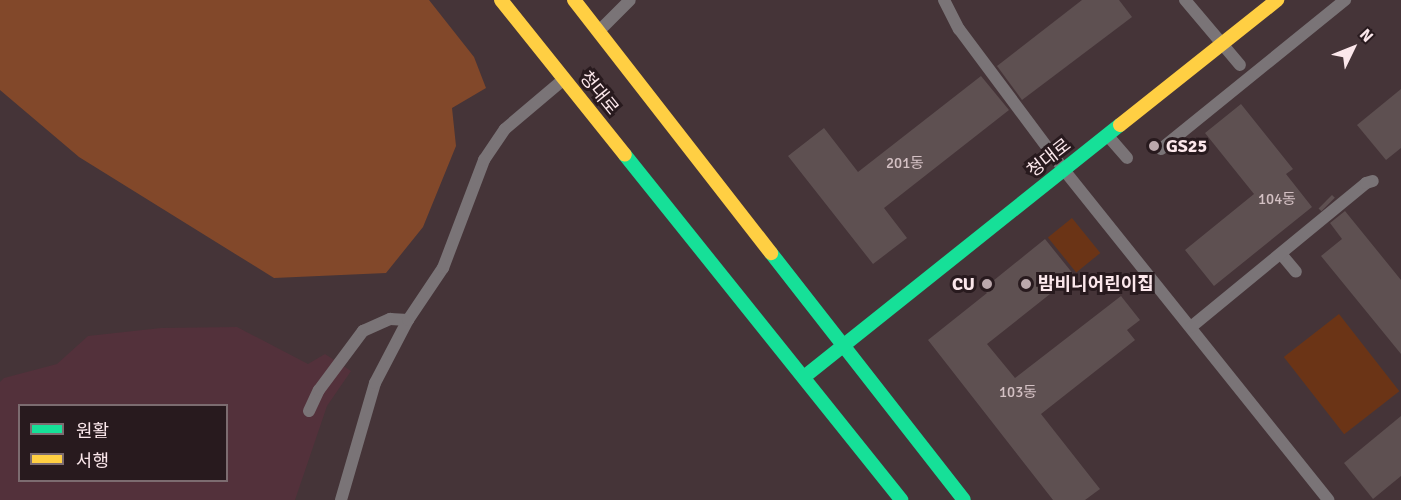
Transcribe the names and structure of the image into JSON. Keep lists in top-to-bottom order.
{
  "streets": {
    "street": ["청대로"]
  },
  "places": ["GS25", "CU", "밤비니어린이집"],
  "house_numbers": ["201동", "104동", "103동"],
  "legend": ["원활", "서행"],
  "north": "top right"
}
